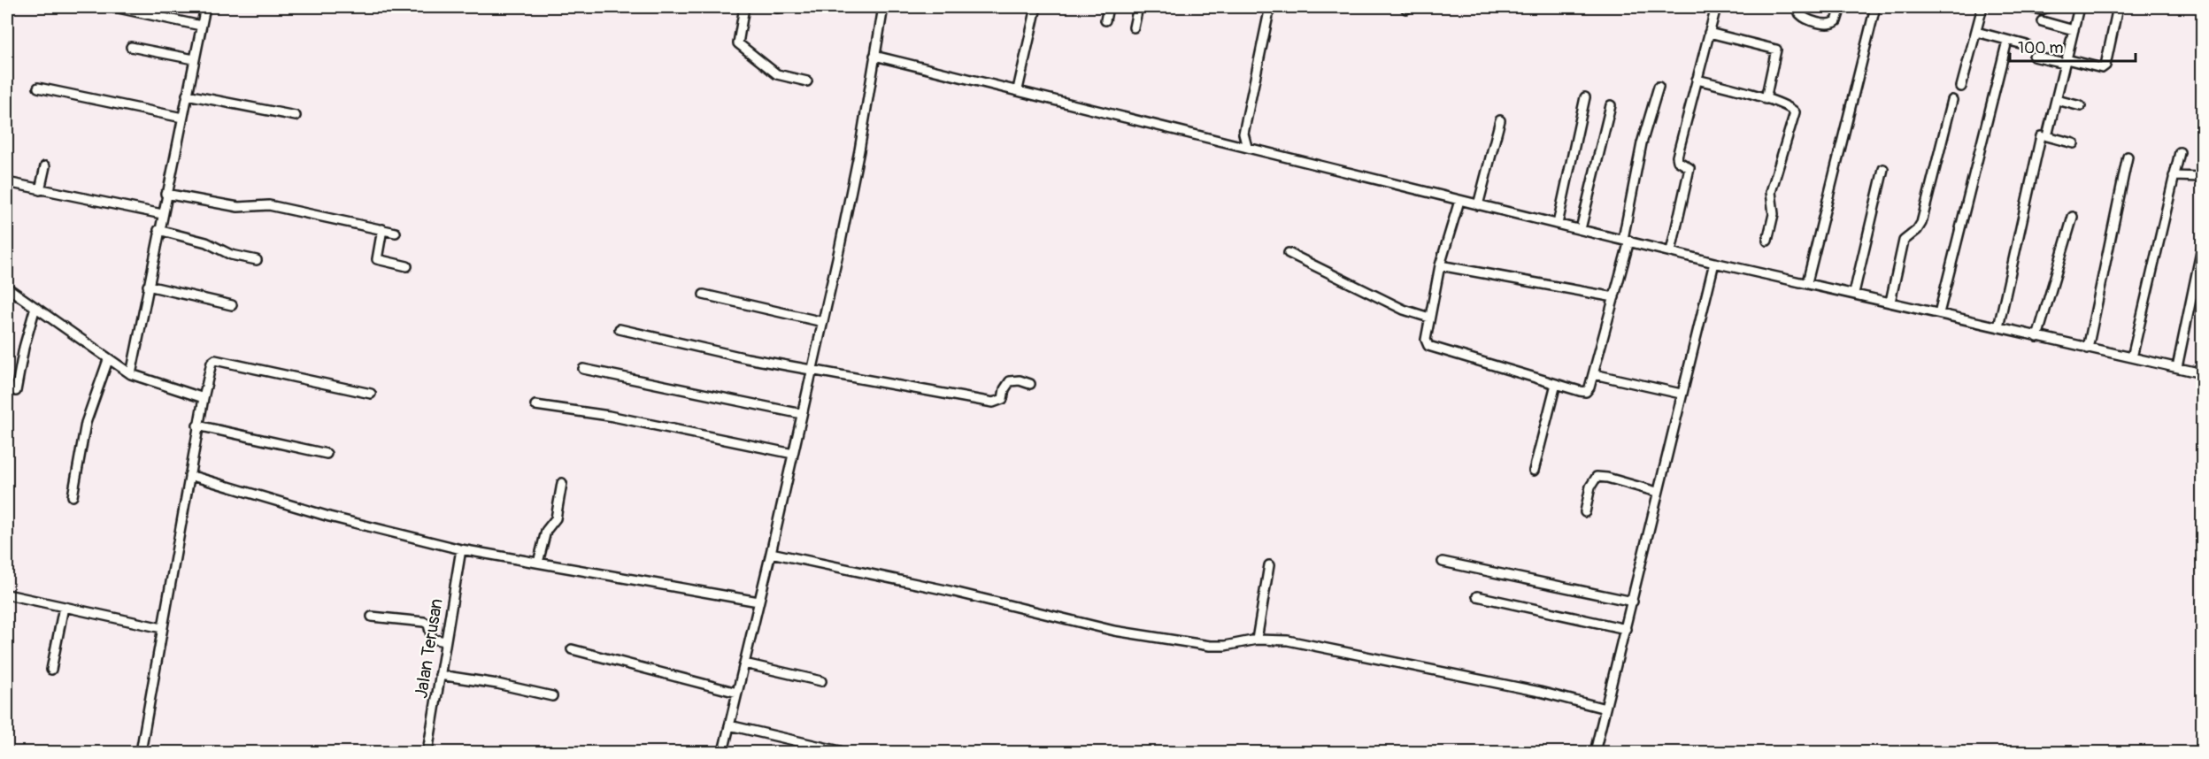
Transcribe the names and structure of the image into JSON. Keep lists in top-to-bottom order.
{
  "streets": {
    "street": ["Jalan Terusan"]
  },
  "scale_bar": "100 m"
}
